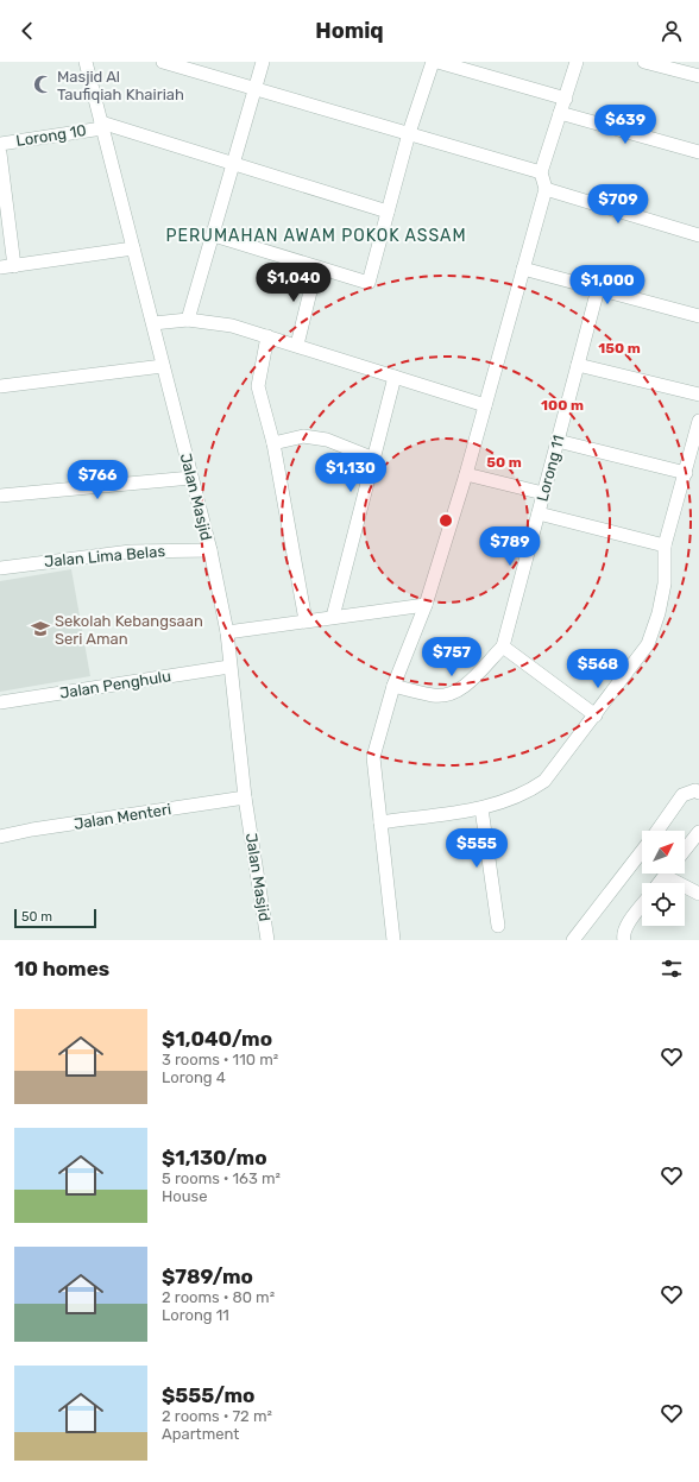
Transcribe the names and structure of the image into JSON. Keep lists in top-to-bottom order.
{
  "streets": {
    "street": [
      "Lorong 10",
      "Lorong 11",
      "Jalan Masjid",
      "Jalan Lima Belas",
      "Jalan Penghulu",
      "Jalan Menteri"
    ]
  },
  "crossings": [
    ["Lorong 10", "Jalan Masjid"],
    ["Jalan Masjid", "Jalan Lima Belas"],
    ["Jalan Masjid", "Jalan Penghulu"],
    ["Jalan Masjid", "Jalan Menteri"]
  ],
  "districts": ["PERUMAHAN AWAM POKOK ASSAM"],
  "places": {
    "mosque": ["Masjid Al Taufiqiah Khairiah"],
    "school or university": ["Sekolah Kebangsaan Seri Aman"]
  },
  "scale_bar": "50 m",
  "north": "top right",
  "page": {
    "header": "Homiq",
    "price": [
      "$639",
      "$709",
      "$1,040",
      "$1,000",
      "$1,130",
      "$766",
      "$789",
      "$757",
      "$568",
      "$555"
    ],
    "scale": "50 m",
    "heading": "10 homes",
    "list": [
      {
        "name": "$1,040/mo",
        "note": "3 rooms · 110 m² · Lorong 4"
      },
      {
        "name": "$1,130/mo",
        "note": "5 rooms · 163 m² · House"
      },
      {
        "name": "$789/mo",
        "note": "2 rooms · 80 m² · Lorong 11"
      },
      {
        "name": "$555/mo",
        "note": "2 rooms · 72 m² · Apartment"
      }
    ]
  },
  "rings": ["150 m", "100 m", "50 m"]
}
